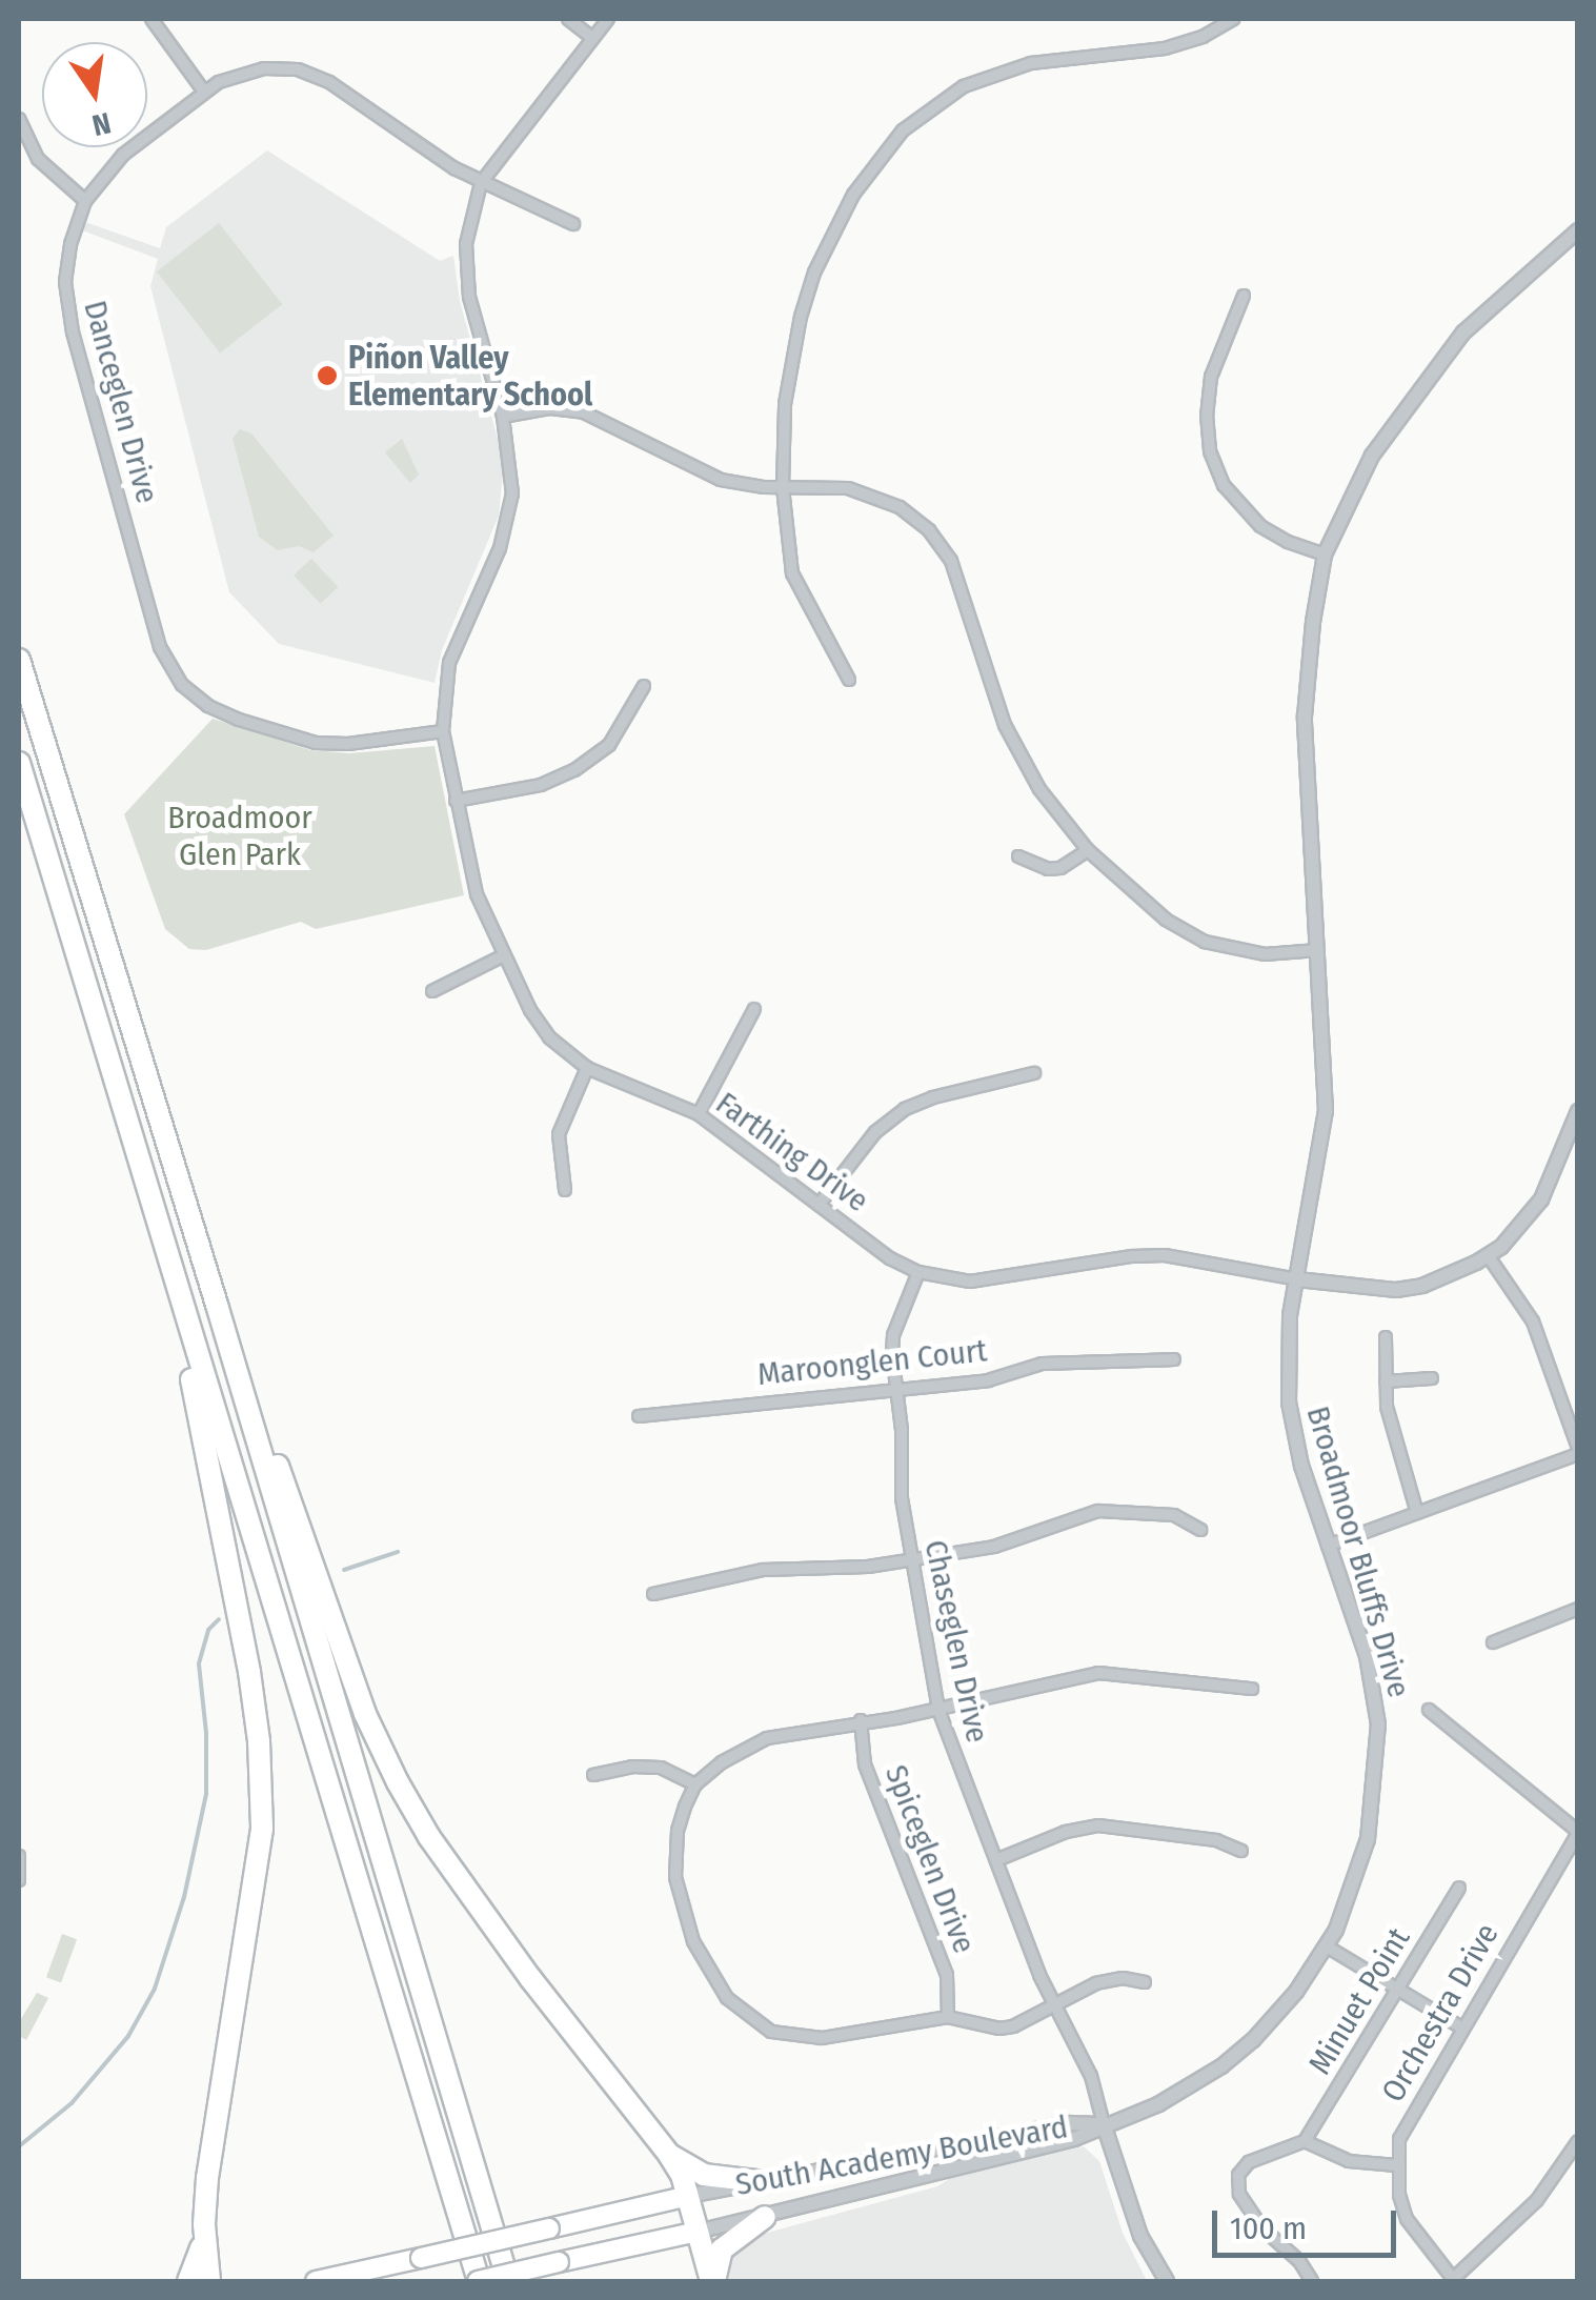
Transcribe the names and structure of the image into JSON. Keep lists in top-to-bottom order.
{
  "streets": {
    "highway": ["South Academy Boulevard"],
    "street": [
      "Danceglen Drive",
      "Farthing Drive",
      "Maroonglen Court",
      "Broadmoor Bluffs Drive",
      "Chaseglen Drive",
      "Spiceglen Drive",
      "Minuet Point",
      "Orchestra Drive"
    ]
  },
  "crossings": [
    ["Danceglen Drive", "Farthing Drive"],
    ["Farthing Drive", "Broadmoor Bluffs Drive"],
    ["Farthing Drive", "Chaseglen Drive"],
    ["Maroonglen Court", "Chaseglen Drive"],
    ["Broadmoor Bluffs Drive", "Chaseglen Drive"],
    ["Broadmoor Bluffs Drive", "South Academy Boulevard"],
    ["Chaseglen Drive", "South Academy Boulevard"]
  ],
  "parks": ["Broadmoor Glen Park"],
  "places": ["Piñon Valley Elementary School"],
  "scale_bar": "100 m",
  "north": "bottom"
}
